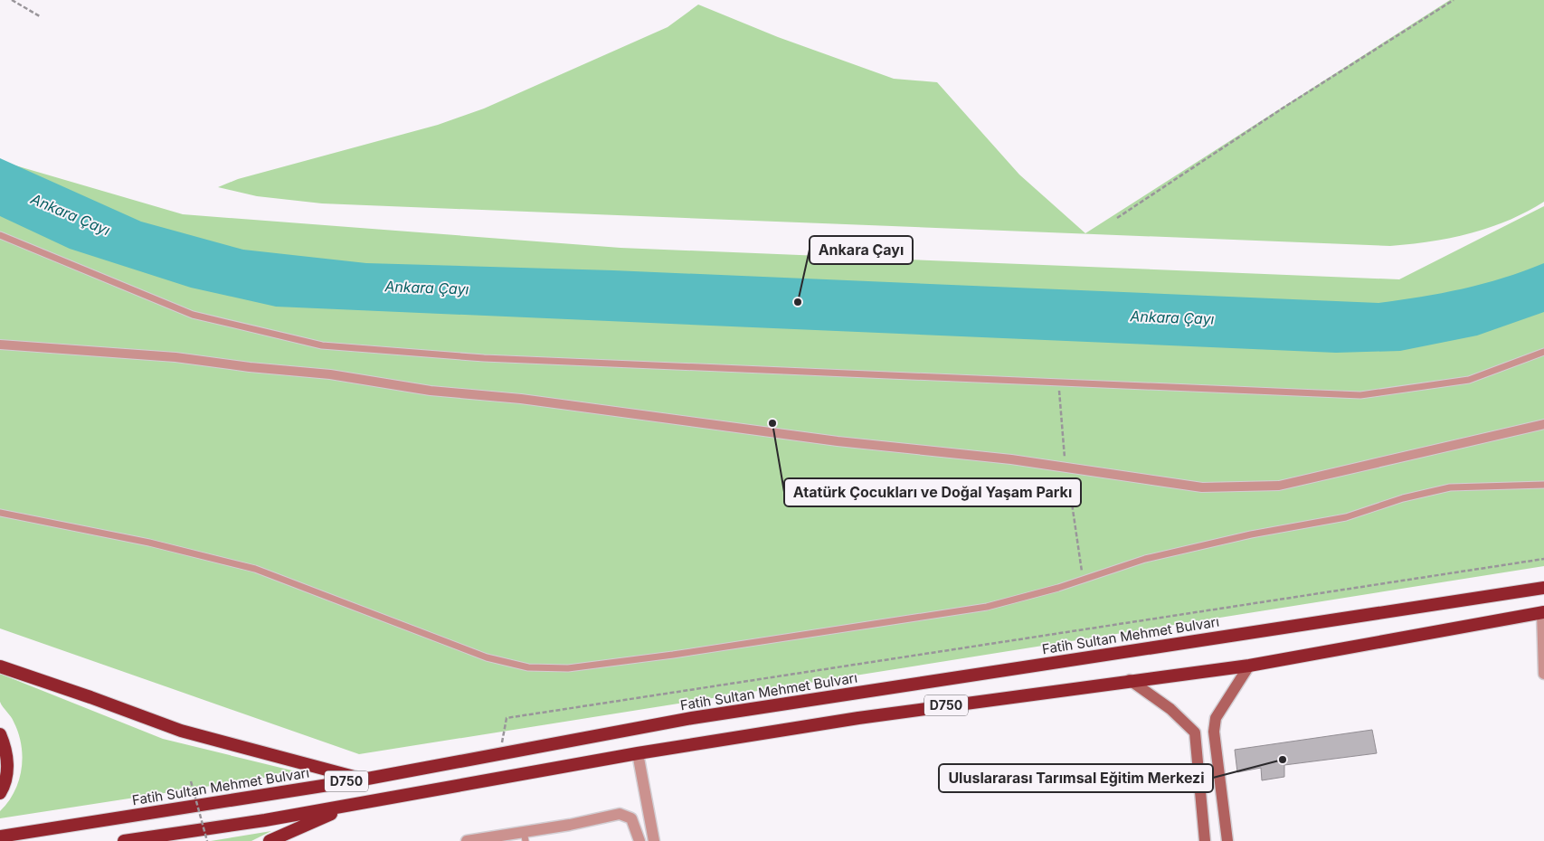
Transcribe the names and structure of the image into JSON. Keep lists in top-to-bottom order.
{
  "streets": {
    "highway": ["Fatih Sultan Mehmet Bulvarı", "D750"]
  },
  "water": ["Ankara Çayı"],
  "places": ["Ankara Çayı", "Atatürk Çocukları ve Doğal Yaşam Parkı", "Uluslararası Tarımsal Eğitim Merkezi"]
}
